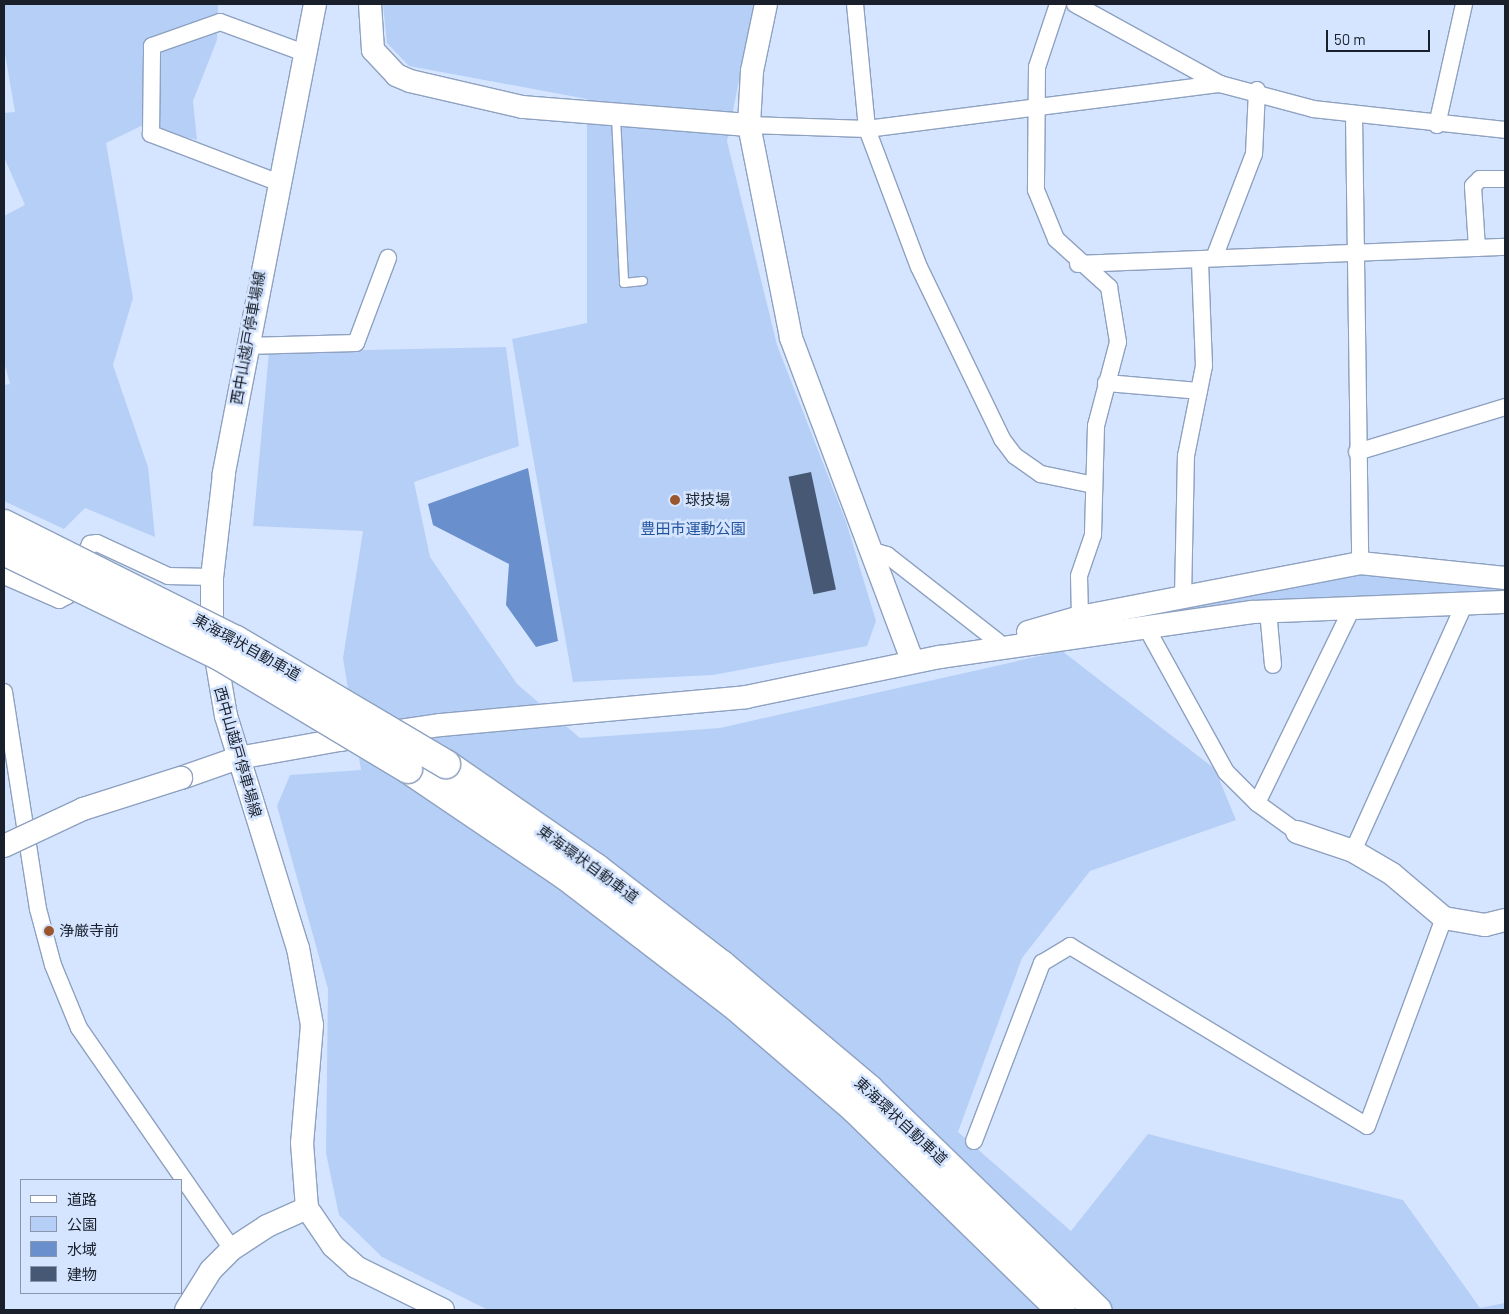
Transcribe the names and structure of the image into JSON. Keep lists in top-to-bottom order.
{
  "streets": {
    "highway": ["東海環状自動車道"],
    "street": ["西中山越戸停車場線"]
  },
  "parks": ["豊田市運動公園"],
  "places": ["球技場", "浄厳寺前"],
  "legend": [
    "道路",
    "公園",
    "水域",
    "建物"
  ],
  "scale_bar": "50 m"
}
